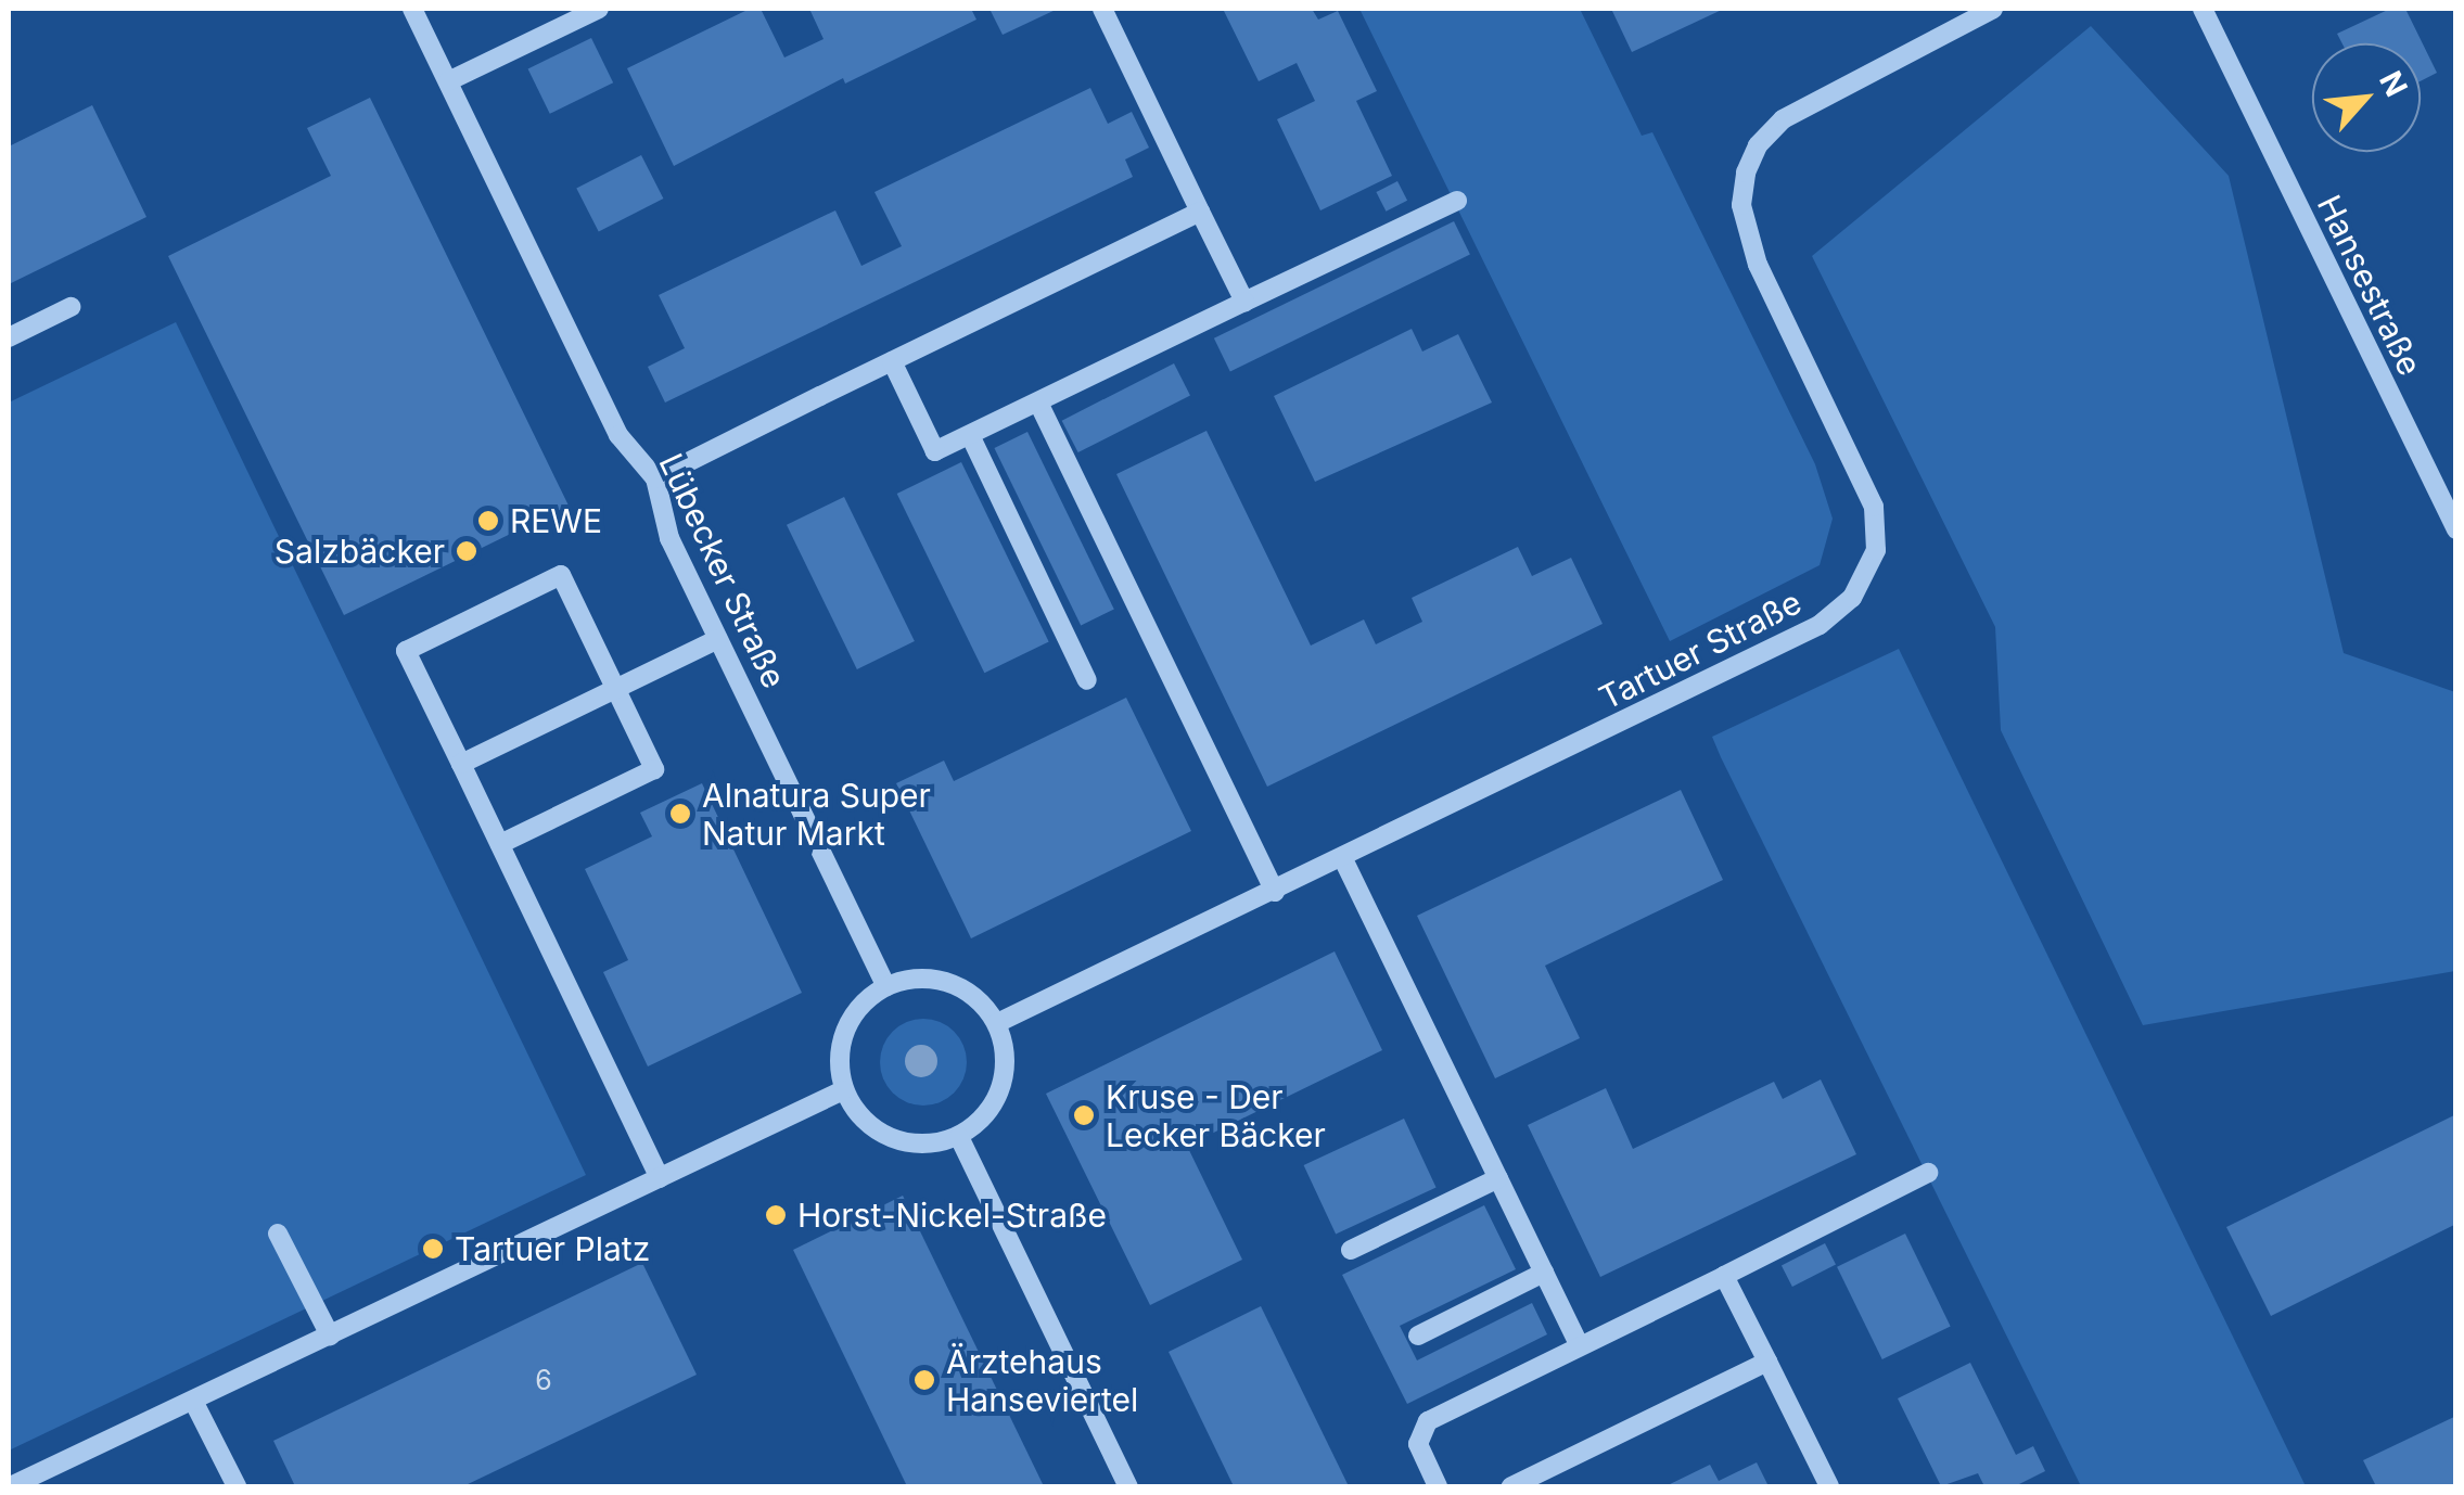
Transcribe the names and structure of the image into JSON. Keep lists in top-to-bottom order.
{
  "streets": {
    "street": ["Hansestraße", "Lübecker Straße", "Tartuer Straße"]
  },
  "crossings": [
    ["Lübecker Straße", "Tartuer Straße"]
  ],
  "places": [
    "REWE",
    "Salzbäcker",
    "Alnatura Super Natur Markt",
    "Kruse - Der Lecker Bäcker",
    "Horst-Nickel-Straße",
    "Tartuer Platz",
    "Ärztehaus Hanseviertel"
  ],
  "house_numbers": ["6"],
  "north": "top right"
}
